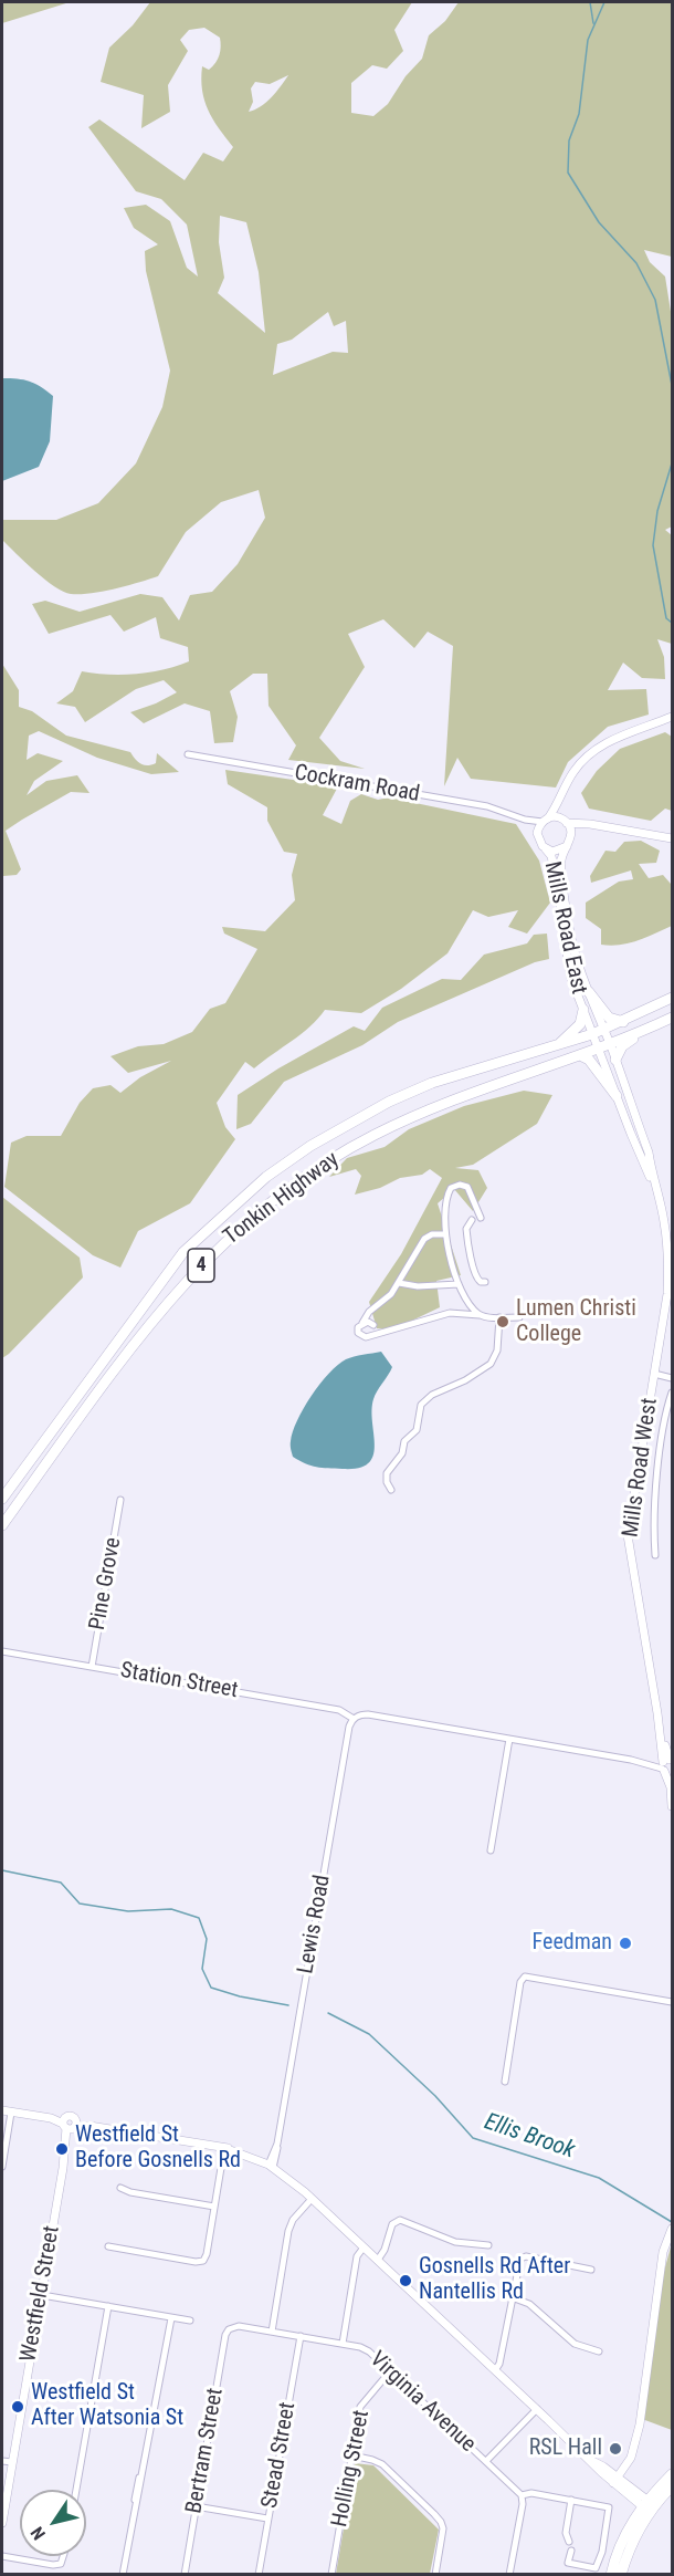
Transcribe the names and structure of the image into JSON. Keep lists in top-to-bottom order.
{
  "streets": {
    "highway": ["Tonkin Highway", "4"],
    "main road": ["Mills Road East", "Mills Road West", "Westfield Street"],
    "street": [
      "Cockram Road",
      "Pine Grove",
      "Station Street",
      "Lewis Road",
      "Virginia Avenue",
      "Bertram Street",
      "Stead Street",
      "Holling Street"
    ]
  },
  "crossings": [
    ["Cockram Road", "Mills Road East"],
    ["Mills Road East", "Tonkin Highway"],
    ["Mills Road East", "Mills Road West"],
    ["Tonkin Highway", "Mills Road West"],
    ["Pine Grove", "Station Street"],
    ["Station Street", "Lewis Road"],
    ["Virginia Avenue", "Bertram Street"],
    ["Virginia Avenue", "Stead Street"],
    ["Virginia Avenue", "Holling Street"]
  ],
  "water": ["Ellis Brook"],
  "places": [
    "Lumen Christi College",
    "Feedman",
    "Westfield St Before Gosnells Rd",
    "Gosnells Rd After Nantellis Rd",
    "Westfield St After Watsonia St",
    "RSL Hall"
  ],
  "north": "bottom left"
}
